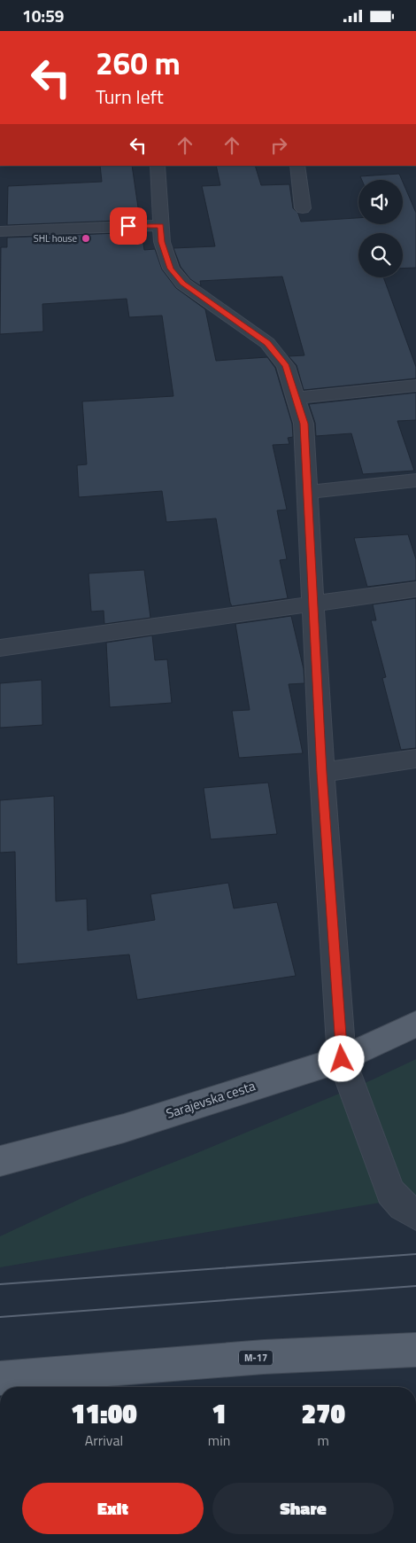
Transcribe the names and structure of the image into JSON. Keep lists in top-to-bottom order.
{
  "streets": {
    "main road": ["Sarajevska cesta", "M-17"]
  },
  "places": ["SHL house"],
  "page": {
    "status": "10:59",
    "turn": ["260 m", "Turn left"],
    "eta": [
      "11:00",
      "Arrival",
      "1",
      "min",
      "270",
      "m"
    ],
    "buttons": ["Exit", "Share"]
  }
}
